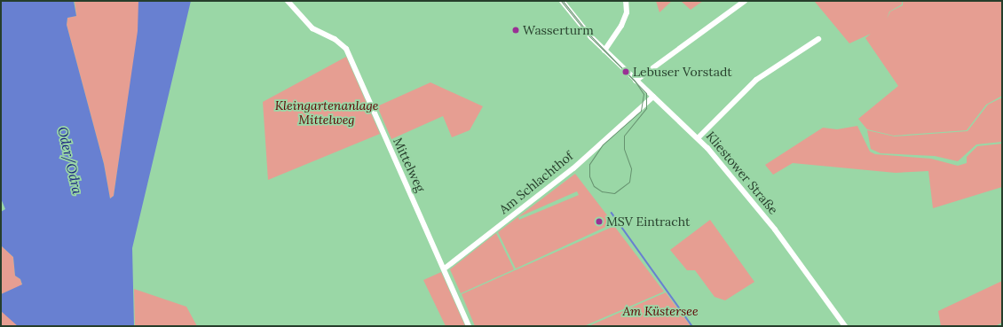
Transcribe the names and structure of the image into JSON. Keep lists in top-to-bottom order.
{
  "streets": {
    "street": ["Mittelweg", "Kliestower Straße", "Am Schlachthof"]
  },
  "crossings": [
    ["Mittelweg", "Am Schlachthof"],
    ["Kliestower Straße", "Am Schlachthof"]
  ],
  "water": ["Oder/Odra"],
  "parks": ["Kleingartenanlage Mittelweg", "Am Küstersee"],
  "places": ["Wasserturm", "Lebuser Vorstadt", "MSV Eintracht"]
}
